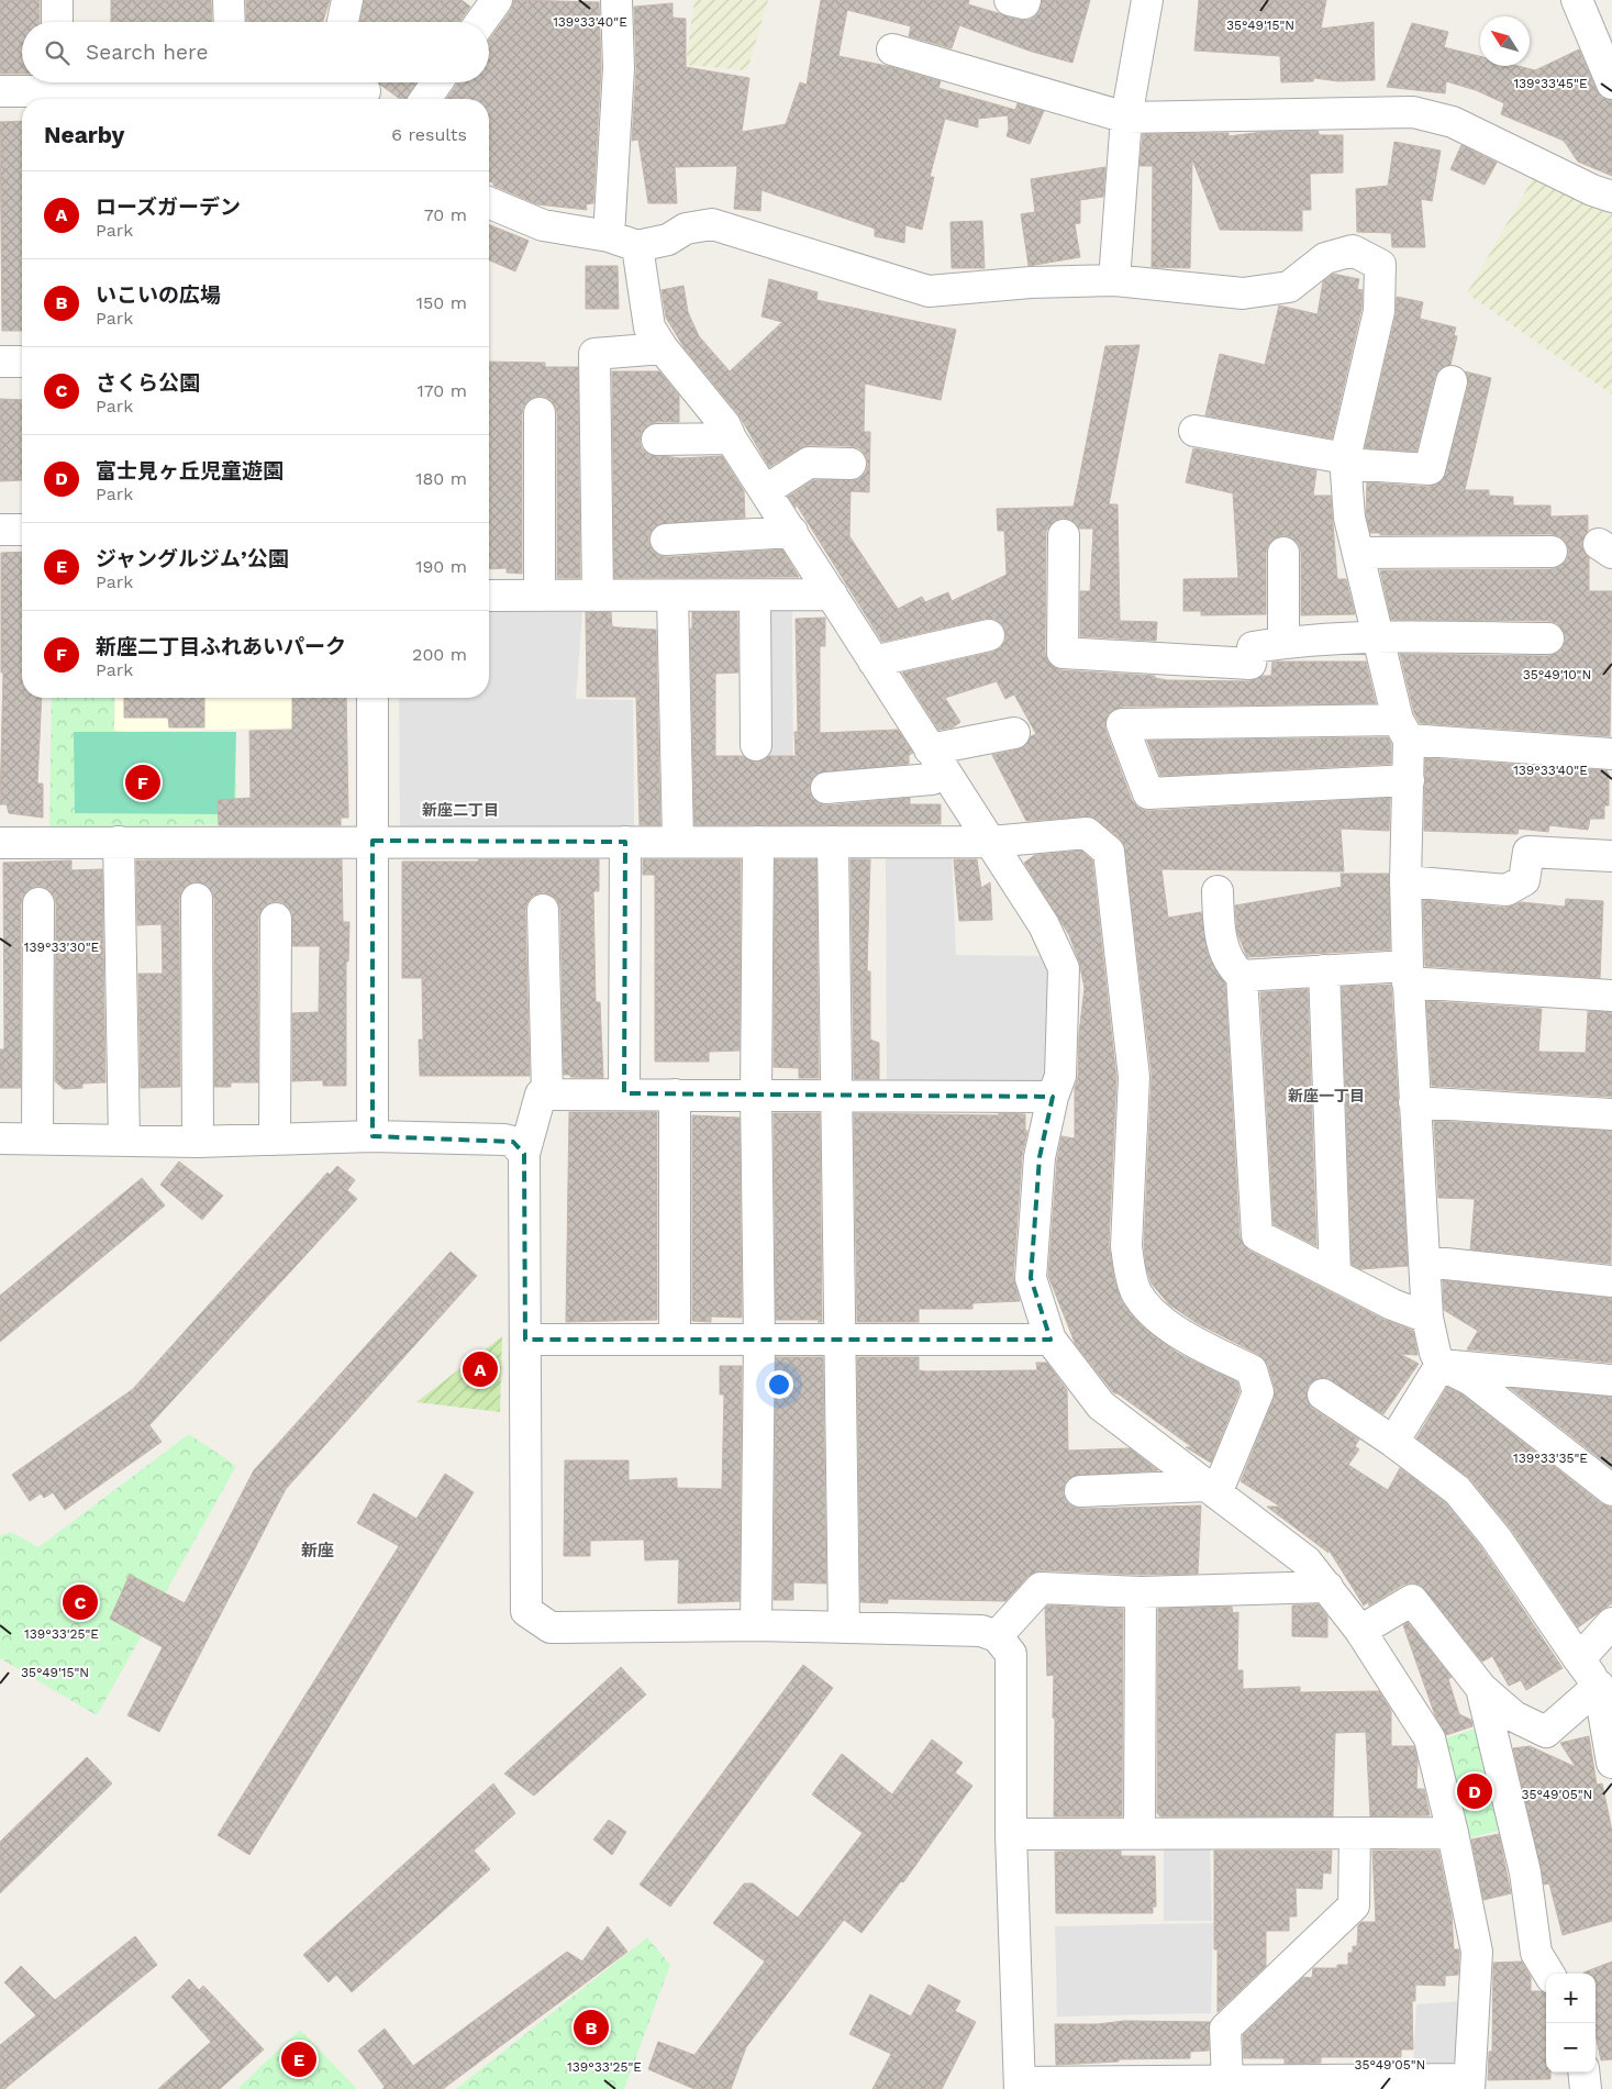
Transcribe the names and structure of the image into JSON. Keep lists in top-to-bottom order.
{
  "districts": ["新座二丁目", "新座一丁目", "新座"],
  "north": "top left",
  "page": {
    "search": "Search here",
    "heading": ["Nearby", "6 results"],
    "list": [
      {
        "mark": "A",
        "name": "ローズガーデン",
        "note": "Park",
        "value": "70 m"
      },
      {
        "mark": "B",
        "name": "いこいの広場",
        "note": "Park",
        "value": "150 m"
      },
      {
        "mark": "C",
        "name": "さくら公園",
        "note": "Park",
        "value": "170 m"
      },
      {
        "mark": "D",
        "name": "富士見ヶ丘児童遊園",
        "note": "Park",
        "value": "180 m"
      },
      {
        "mark": "E",
        "name": "ジャングルジム’公園",
        "note": "Park",
        "value": "190 m"
      },
      {
        "mark": "F",
        "name": "新座二丁目ふれあいパーク",
        "note": "Park",
        "value": "200 m"
      }
    ],
    "pins": [
      "F",
      "A",
      "C",
      "D",
      "B",
      "E"
    ],
    "map_buttons": ["+", "−"]
  },
  "coordinates": [
    "139°33'40\"E",
    "35°49'15\"N",
    "139°33'45\"E",
    "35°49'10\"N",
    "139°33'30\"E",
    "139°33'35\"E",
    "139°33'25\"E",
    "35°49'05\"N"
  ]
}
